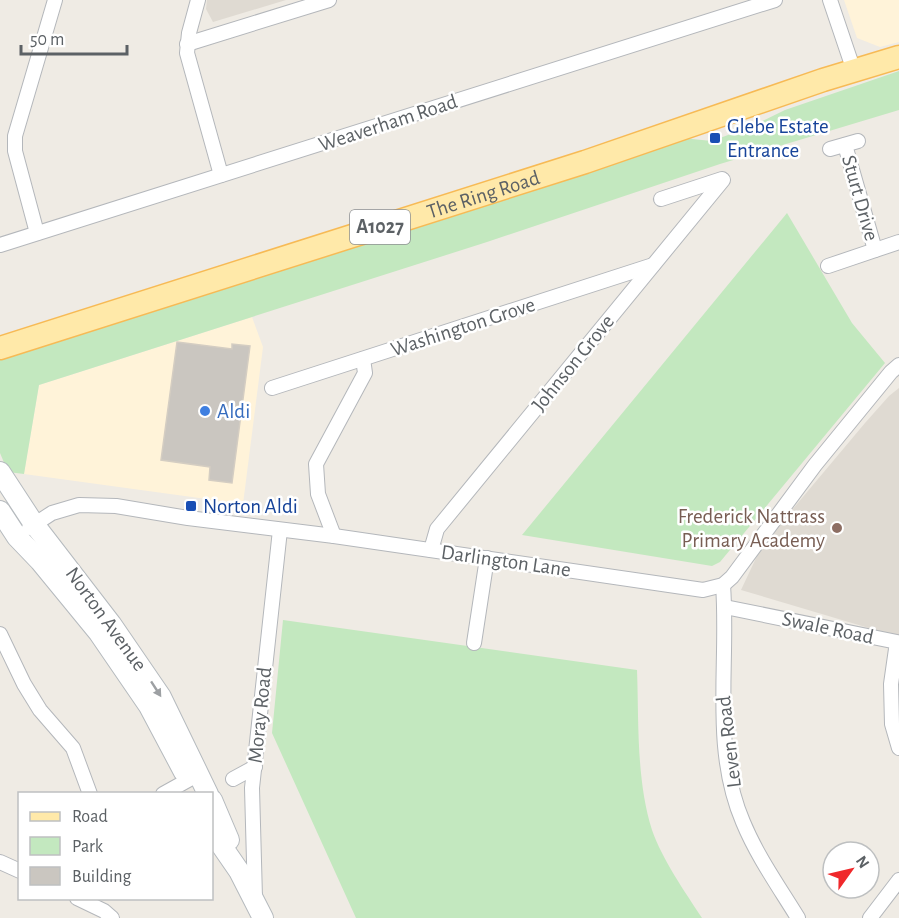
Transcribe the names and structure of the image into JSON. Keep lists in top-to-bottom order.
{
  "streets": {
    "main road": ["The Ring Road", "A1027"],
    "street": [
      "Weaverham Road",
      "Sturt Drive",
      "Washington Grove",
      "Johnson Grove",
      "Darlington Lane",
      "Norton Avenue",
      "Swale Road",
      "Moray Road",
      "Leven Road"
    ]
  },
  "crossings": [
    ["The Ring Road", "A1027"],
    ["Washington Grove", "Johnson Grove"],
    ["Johnson Grove", "Darlington Lane"],
    ["Darlington Lane", "Norton Avenue"],
    ["Darlington Lane", "Moray Road"],
    ["Darlington Lane", "Leven Road"],
    ["Swale Road", "Leven Road"]
  ],
  "places": {
    "transit": ["Glebe Estate Entrance", "Norton Aldi"],
    "other": ["Aldi", "Frederick Nattrass Primary Academy"]
  },
  "legend": ["Road", "Park", "Building"],
  "scale_bar": "50 m",
  "north": "top right"
}
